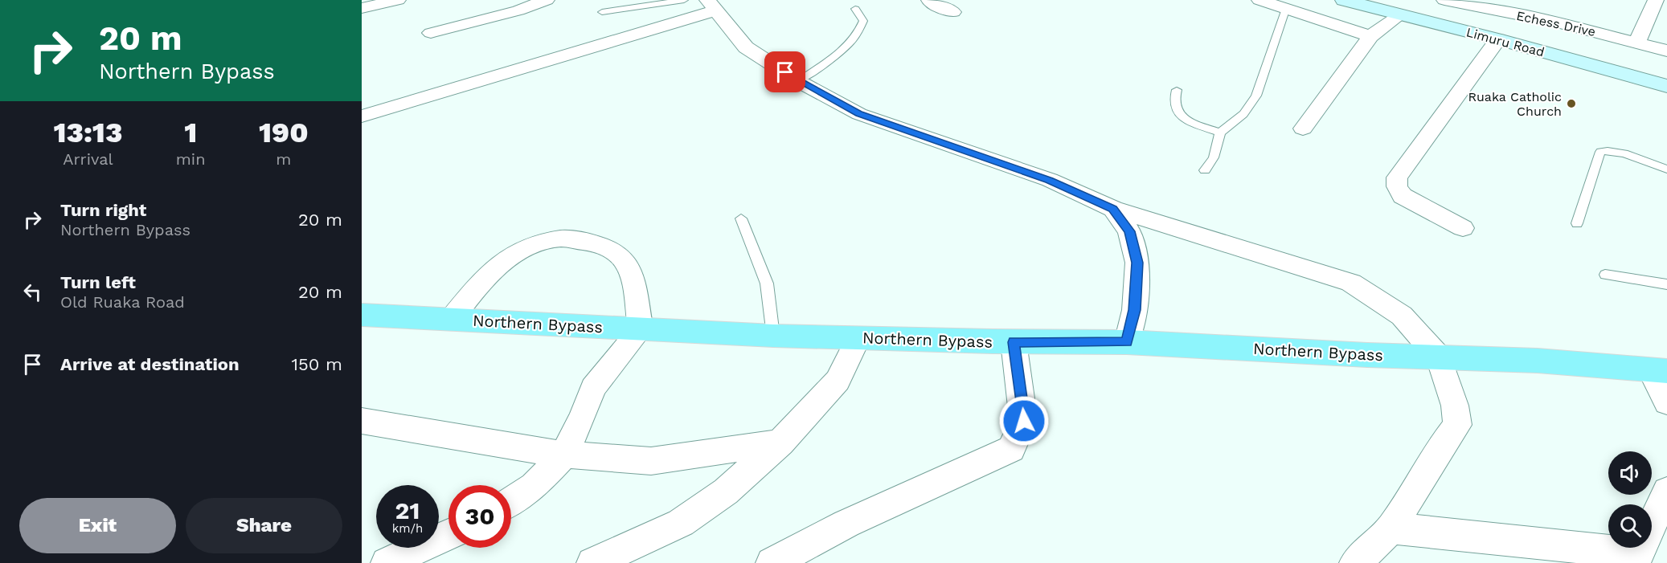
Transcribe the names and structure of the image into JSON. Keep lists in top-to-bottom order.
{
  "streets": {
    "main road": ["Limuru Road", "Northern Bypass"],
    "street": ["Echess Drive"]
  },
  "places": ["Ruaka Catholic Church"],
  "page": {
    "turn": ["20 m", "Northern Bypass"],
    "eta": [
      "13:13",
      "Arrival",
      "1",
      "min",
      "190",
      "m"
    ],
    "list": [
      {
        "name": "Turn right",
        "note": "Northern Bypass",
        "value": "20 m"
      },
      {
        "name": "Turn left",
        "note": "Old Ruaka Road",
        "value": "20 m"
      },
      {
        "name": "Arrive at destination",
        "value": "150 m"
      }
    ],
    "speed": "21 km/h",
    "limit": "30",
    "buttons": ["Exit", "Share"]
  }
}
